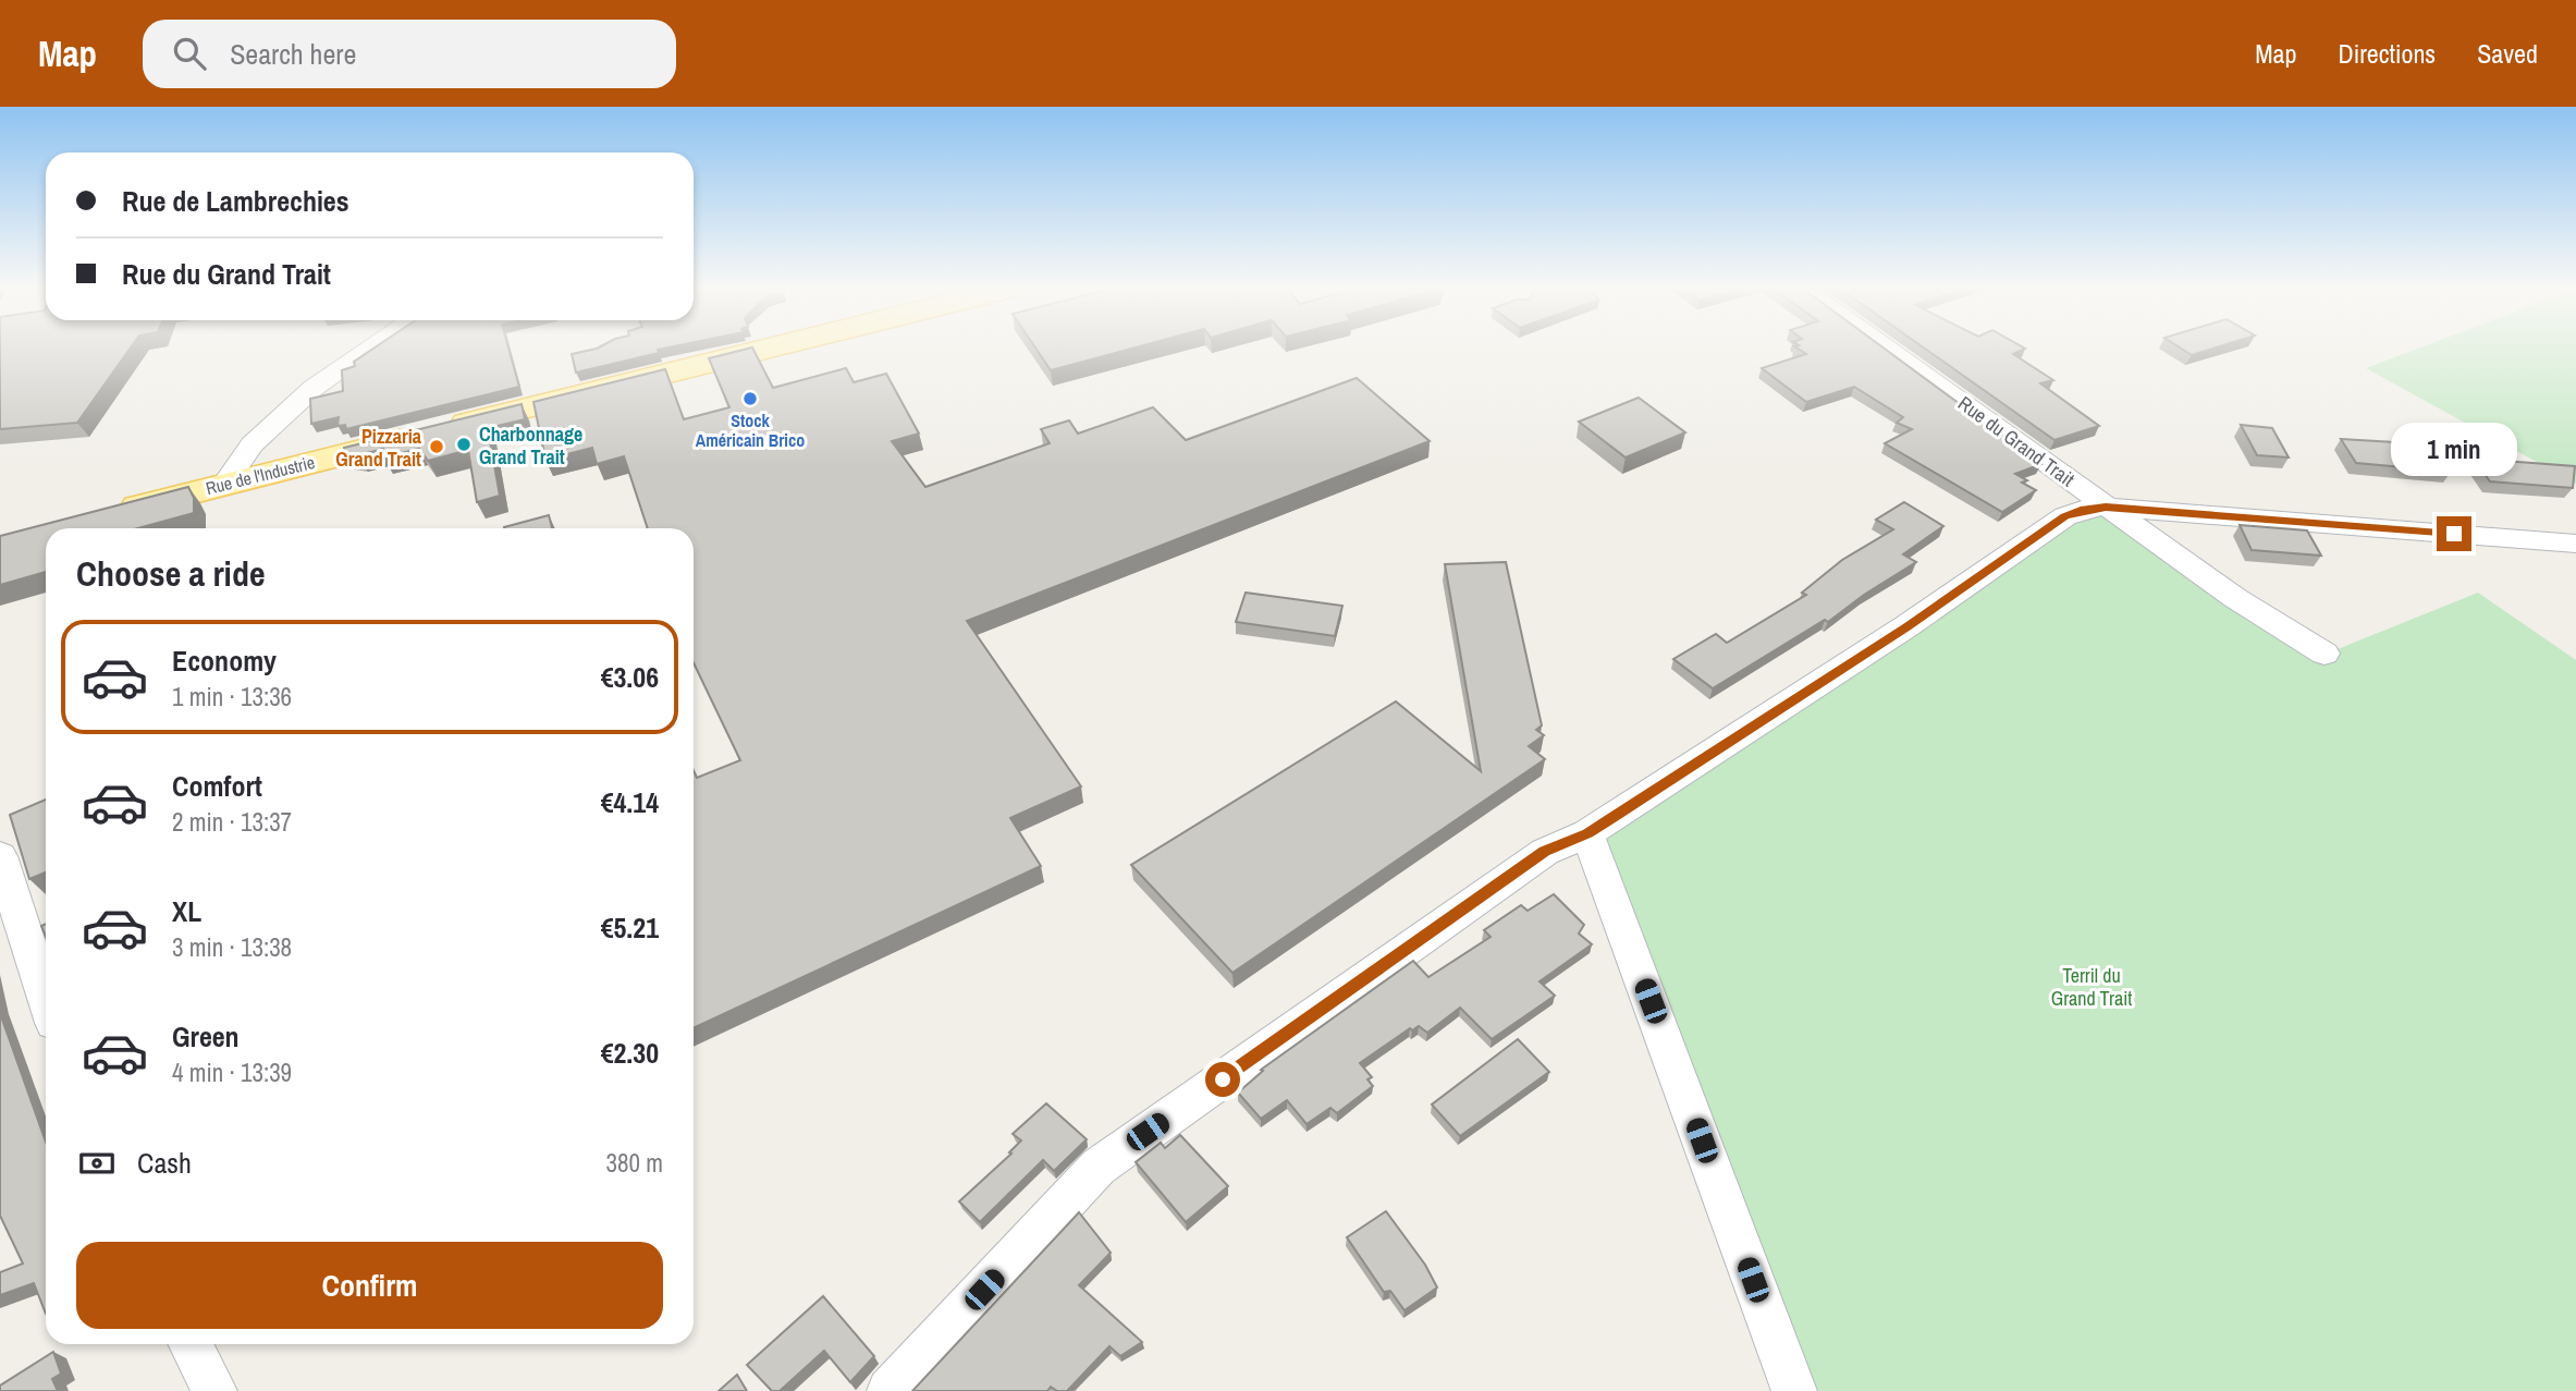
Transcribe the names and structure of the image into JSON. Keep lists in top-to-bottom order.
{
  "streets": {
    "main road": ["Rue de l'Industrie"],
    "street": ["Rue du Grand Trait"]
  },
  "parks": ["Terril du Grand Trait"],
  "places": ["Stock Américain Brico", "Charbonnage Grand Trait", "Pizzaria Grand Trait"],
  "page": {
    "header": "Map",
    "search": "Search here",
    "nav": ["Map", "Directions", "Saved"],
    "banner": ["Rue de Lambrechies", "Rue du Grand Trait"],
    "bubble": "1 min",
    "heading": "Choose a ride",
    "list": [
      {
        "name": "Economy",
        "note": "1 min · 13:36",
        "value": "€3.06"
      },
      {
        "name": "Comfort",
        "note": "2 min · 13:37",
        "value": "€4.14"
      },
      {
        "name": "XL",
        "note": "3 min · 13:38",
        "value": "€5.21"
      },
      {
        "name": "Green",
        "note": "4 min · 13:39",
        "value": "€2.30"
      }
    ],
    "pay": ["Cash", "380 m"],
    "buttons": "Confirm"
  }
}
